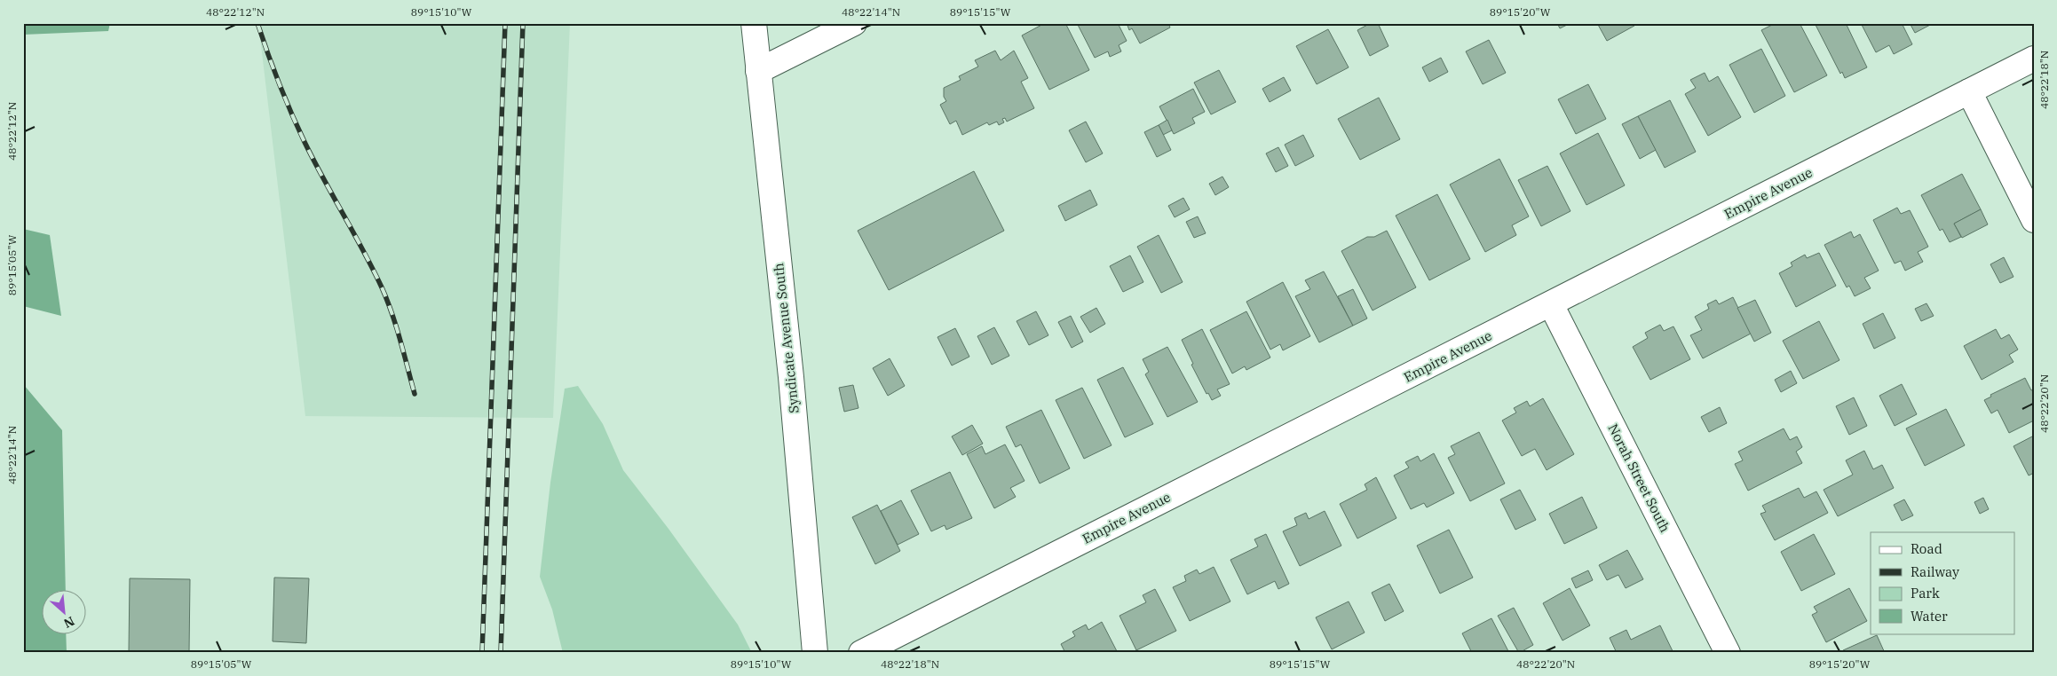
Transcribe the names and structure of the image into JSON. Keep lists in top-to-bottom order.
{
  "streets": {
    "street": ["Empire Avenue", "Syndicate Avenue South", "Norah Street South"]
  },
  "crossings": [
    ["Empire Avenue", "Norah Street South"]
  ],
  "legend": [
    "Road",
    "Railway",
    "Park",
    "Water"
  ],
  "north": "bottom right",
  "coordinates": [
    "48°22'12\"N",
    "89°15'10\"W",
    "48°22'14\"N",
    "89°15'15\"W",
    "89°15'20\"W",
    "48°22'18\"N",
    "89°15'05\"W",
    "48°22'20\"N"
  ]
}
